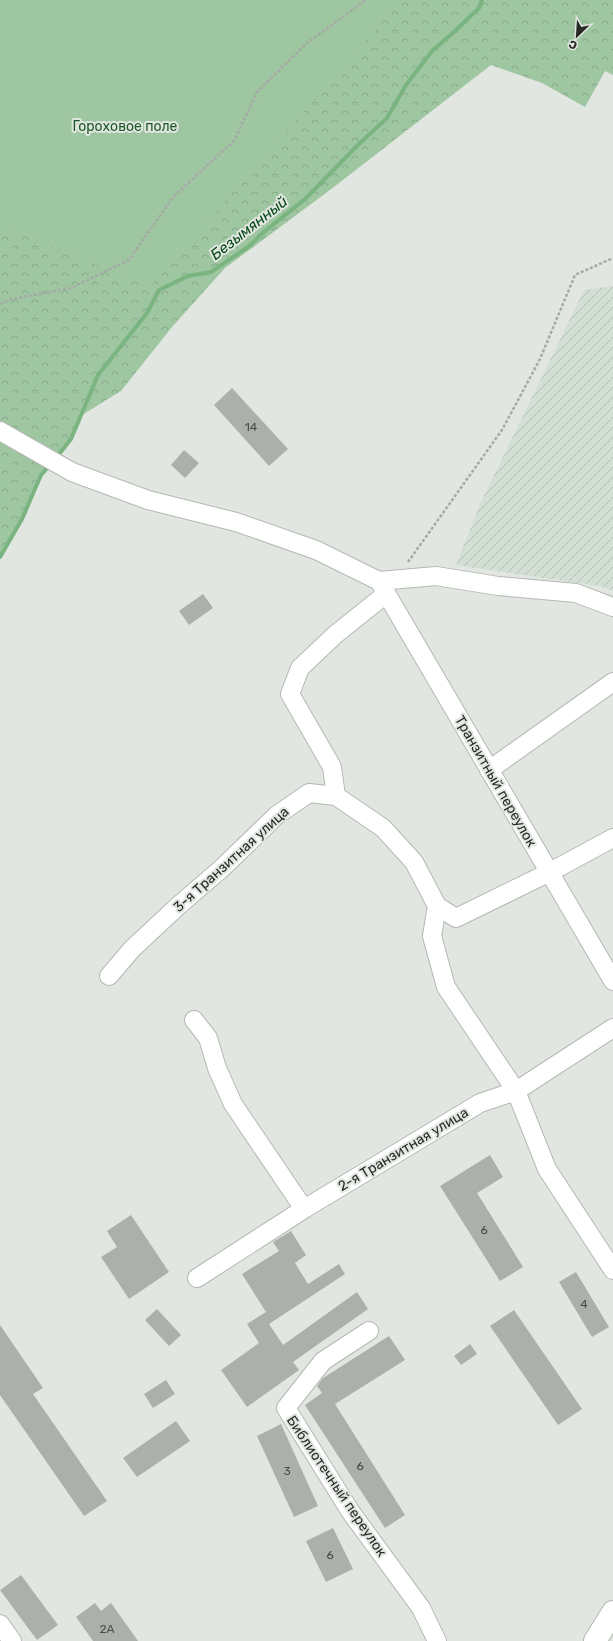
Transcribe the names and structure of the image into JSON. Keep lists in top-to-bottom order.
{
  "streets": {
    "street": [
      "Транзитный переулок",
      "3-я Транзитная улица",
      "2-я Транзитная улица",
      "Библиотечный переулок"
    ]
  },
  "water": ["Безымянный"],
  "parks": ["Гороховое поле"],
  "house_numbers": [
    "14",
    "6",
    "4",
    "6",
    "3",
    "6",
    "2А"
  ],
  "north": "bottom left"
}
